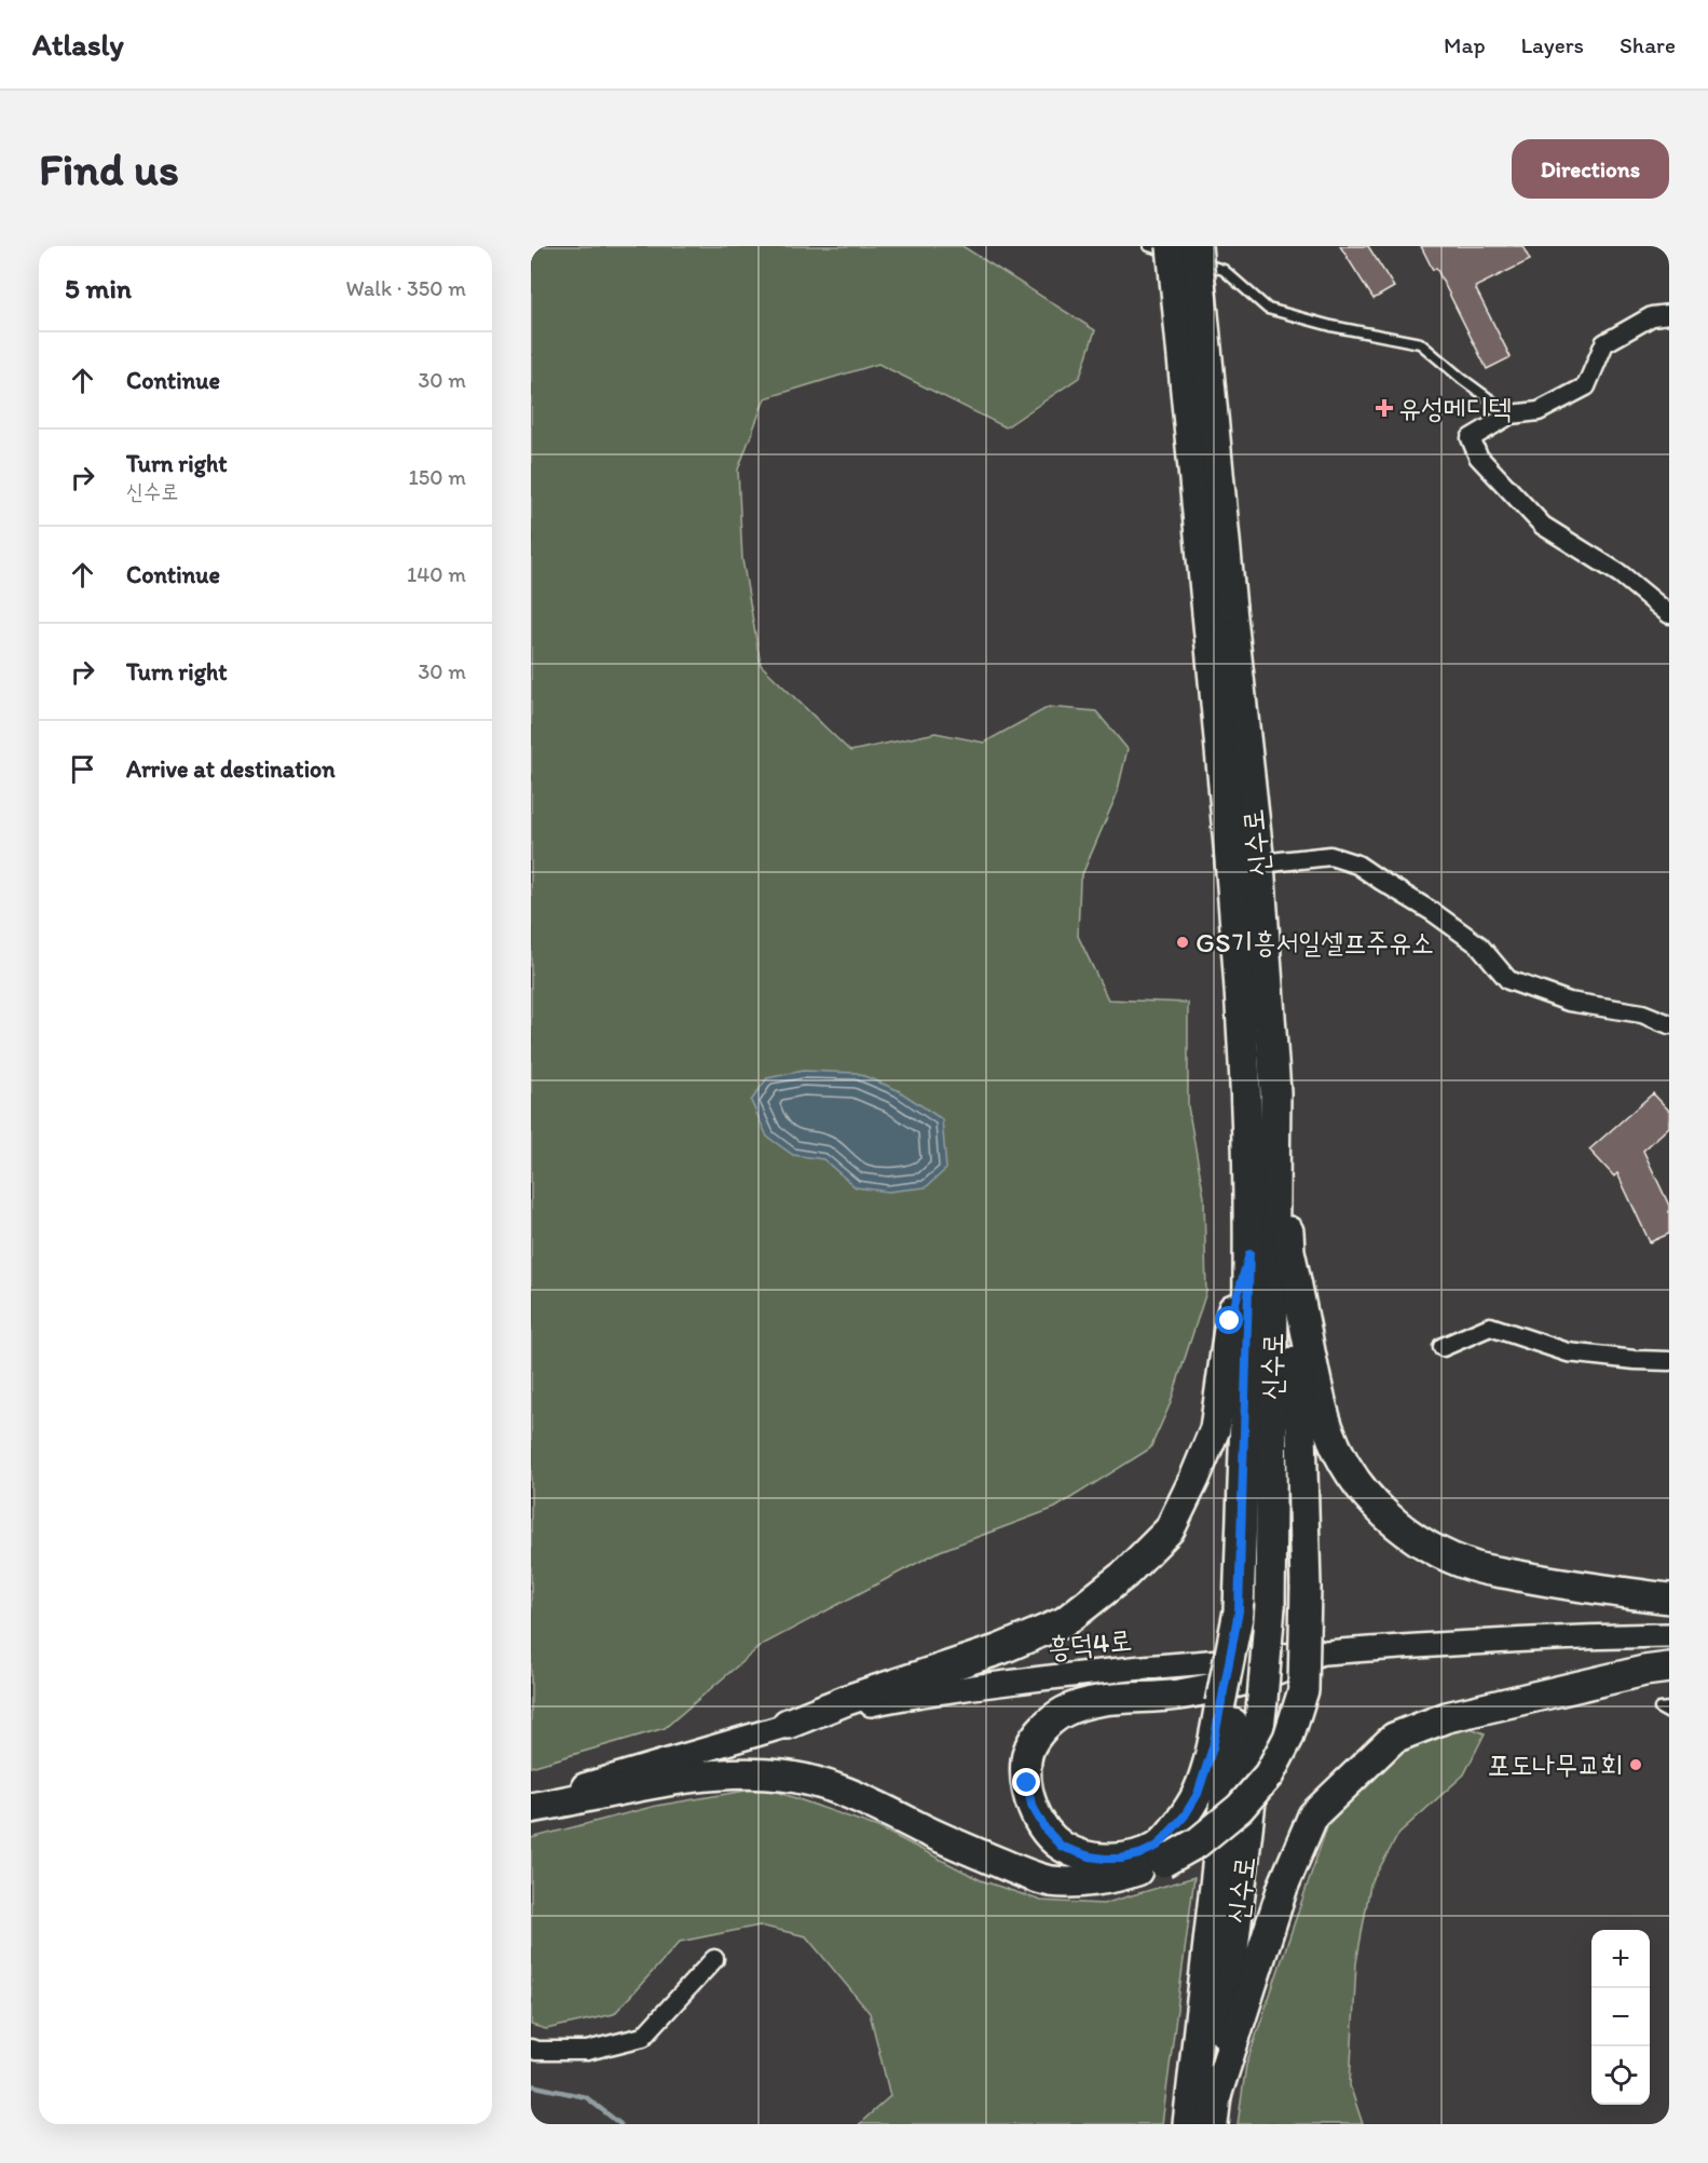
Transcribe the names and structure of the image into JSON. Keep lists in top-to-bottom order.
{
  "streets": {
    "main road": ["신수로"],
    "street": ["흥덕4로"]
  },
  "places": {
    "health": ["유성메디텍"],
    "other": ["GS기흥서일셀프주유소", "포도나무교회"]
  },
  "page": {
    "header": "Atlasly",
    "nav": ["Map", "Layers", "Share"],
    "buttons": "Directions",
    "title": "Find us",
    "heading": ["5 min", "Walk · 350 m"],
    "list": [
      ["Continue", "30 m"],
      ["Turn right", "신수로", "150 m"],
      ["Continue", "140 m"],
      ["Turn right", "30 m"],
      "Arrive at destination"
    ],
    "map_buttons": ["+", "−"]
  }
}
